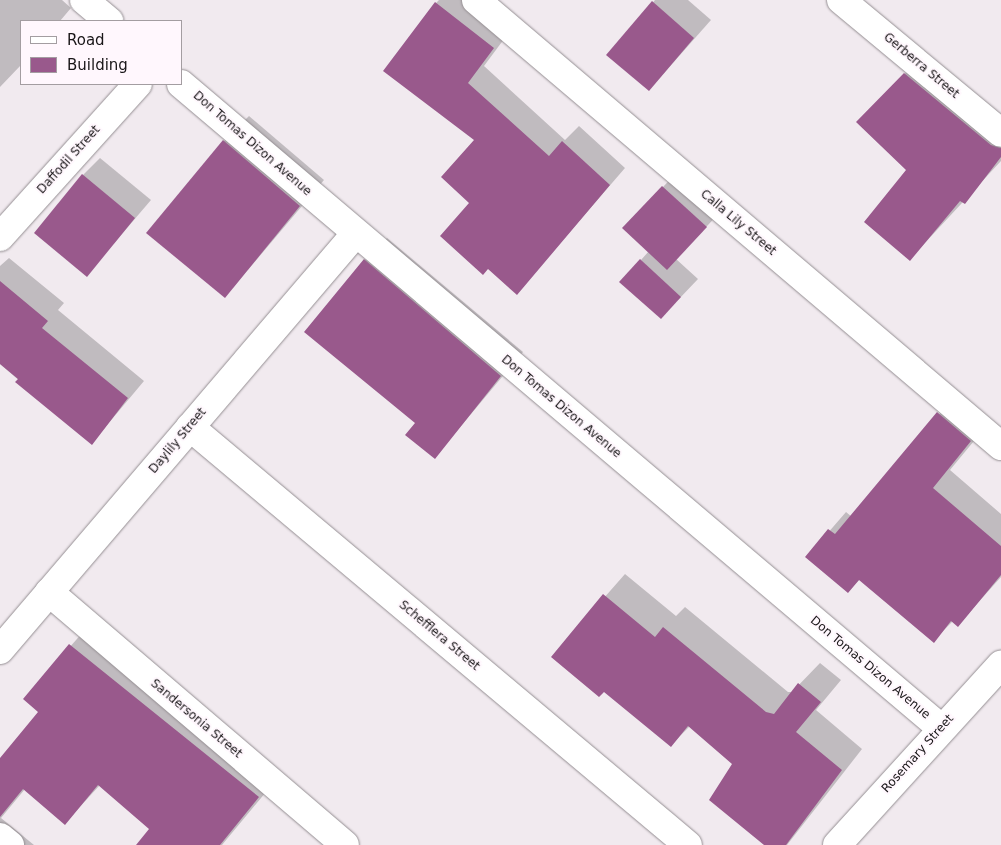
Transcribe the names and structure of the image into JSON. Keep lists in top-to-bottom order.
{
  "streets": {
    "street": [
      "Gerberra Street",
      "Don Tomas Dizon Avenue",
      "Daffodil Street",
      "Calla Lily Street",
      "Daylily Street",
      "Schefflera Street",
      "Sandersonia Street",
      "Rosemary Street"
    ]
  },
  "crossings": [
    ["Don Tomas Dizon Avenue", "Daylily Street"],
    ["Don Tomas Dizon Avenue", "Rosemary Street"],
    ["Daylily Street", "Schefflera Street"],
    ["Daylily Street", "Sandersonia Street"]
  ],
  "legend": ["Road", "Building"]
}
